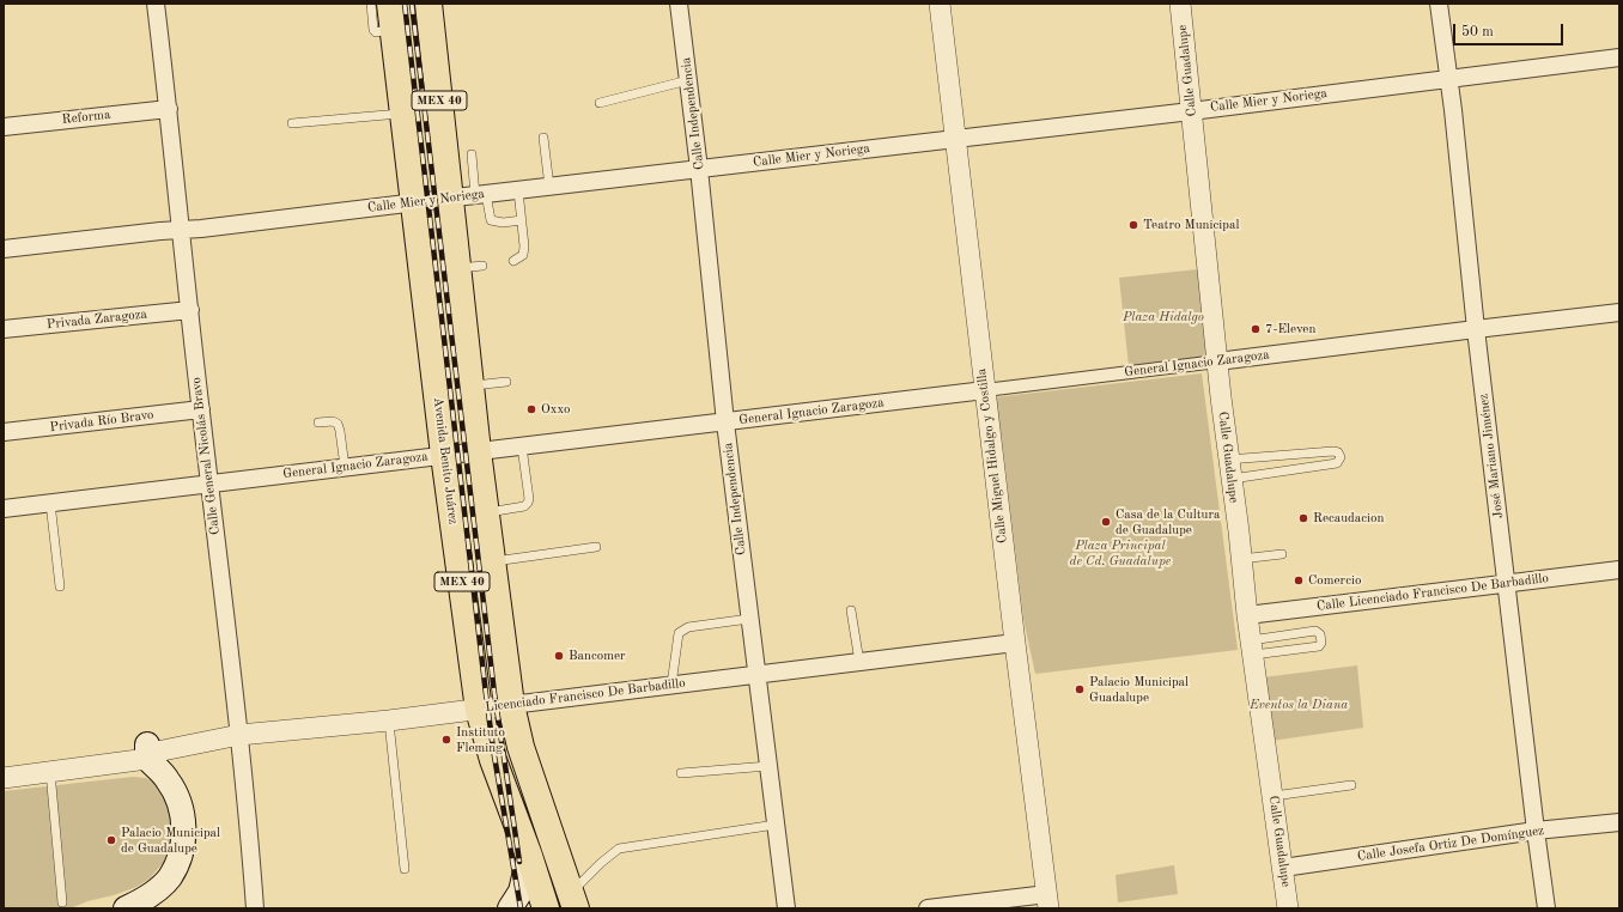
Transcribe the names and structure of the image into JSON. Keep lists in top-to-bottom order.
{
  "streets": {
    "main road": ["MEX 40", "Avenida Benito Juárez"],
    "street": [
      "Calle Guadalupe",
      "Calle Mier y Noriega",
      "Calle Independencia",
      "Reforma",
      "Privada Zaragoza",
      "General Ignacio Zaragoza",
      "Privada Río Bravo",
      "Calle General Nicolás Bravo",
      "Calle Miguel Hidalgo y Costilla",
      "José Mariano Jiménez",
      "Calle Licenciado Francisco De Barbadillo",
      "Licenciado Francisco De Barbadillo",
      "Calle Josefa Ortiz De Domínguez"
    ]
  },
  "crossings": [
    ["Calle Guadalupe", "Calle Mier y Noriega"],
    ["Calle Guadalupe", "General Ignacio Zaragoza"],
    ["Calle Guadalupe", "Calle Licenciado Francisco De Barbadillo"],
    ["Calle Guadalupe", "Calle Josefa Ortiz De Domínguez"],
    ["MEX 40", "Calle Mier y Noriega"],
    ["MEX 40", "General Ignacio Zaragoza"],
    ["MEX 40", "Licenciado Francisco De Barbadillo"],
    ["Calle Mier y Noriega", "Calle Independencia"],
    ["Calle Mier y Noriega", "Calle General Nicolás Bravo"],
    ["Calle Mier y Noriega", "Calle Miguel Hidalgo y Costilla"],
    ["Calle Mier y Noriega", "José Mariano Jiménez"],
    ["Calle Mier y Noriega", "Avenida Benito Juárez"],
    ["Calle Independencia", "General Ignacio Zaragoza"],
    ["Calle Independencia", "Licenciado Francisco De Barbadillo"],
    ["Reforma", "Calle General Nicolás Bravo"],
    ["Privada Zaragoza", "Calle General Nicolás Bravo"],
    ["General Ignacio Zaragoza", "Calle General Nicolás Bravo"],
    ["General Ignacio Zaragoza", "Calle Miguel Hidalgo y Costilla"],
    ["General Ignacio Zaragoza", "José Mariano Jiménez"],
    ["General Ignacio Zaragoza", "Avenida Benito Juárez"],
    ["Privada Río Bravo", "Calle General Nicolás Bravo"],
    ["Calle General Nicolás Bravo", "Licenciado Francisco De Barbadillo"],
    ["Calle Miguel Hidalgo y Costilla", "Licenciado Francisco De Barbadillo"],
    ["José Mariano Jiménez", "Calle Licenciado Francisco De Barbadillo"],
    ["José Mariano Jiménez", "Calle Josefa Ortiz De Domínguez"],
    ["Avenida Benito Juárez", "Licenciado Francisco De Barbadillo"]
  ],
  "parks": ["Plaza Hidalgo", "Plaza Principal de Cd. Guadalupe", "Eventos la Diana"],
  "places": [
    "Teatro Municipal",
    "7-Eleven",
    "Oxxo",
    "Recaudacion",
    "Casa de la Cultura de Guadalupe",
    "Comercio",
    "Bancomer",
    "Palacio Municipal Guadalupe",
    "Instituto Fleming",
    "Palacio Municipal de Guadalupe"
  ],
  "scale_bar": "50 m"
}
